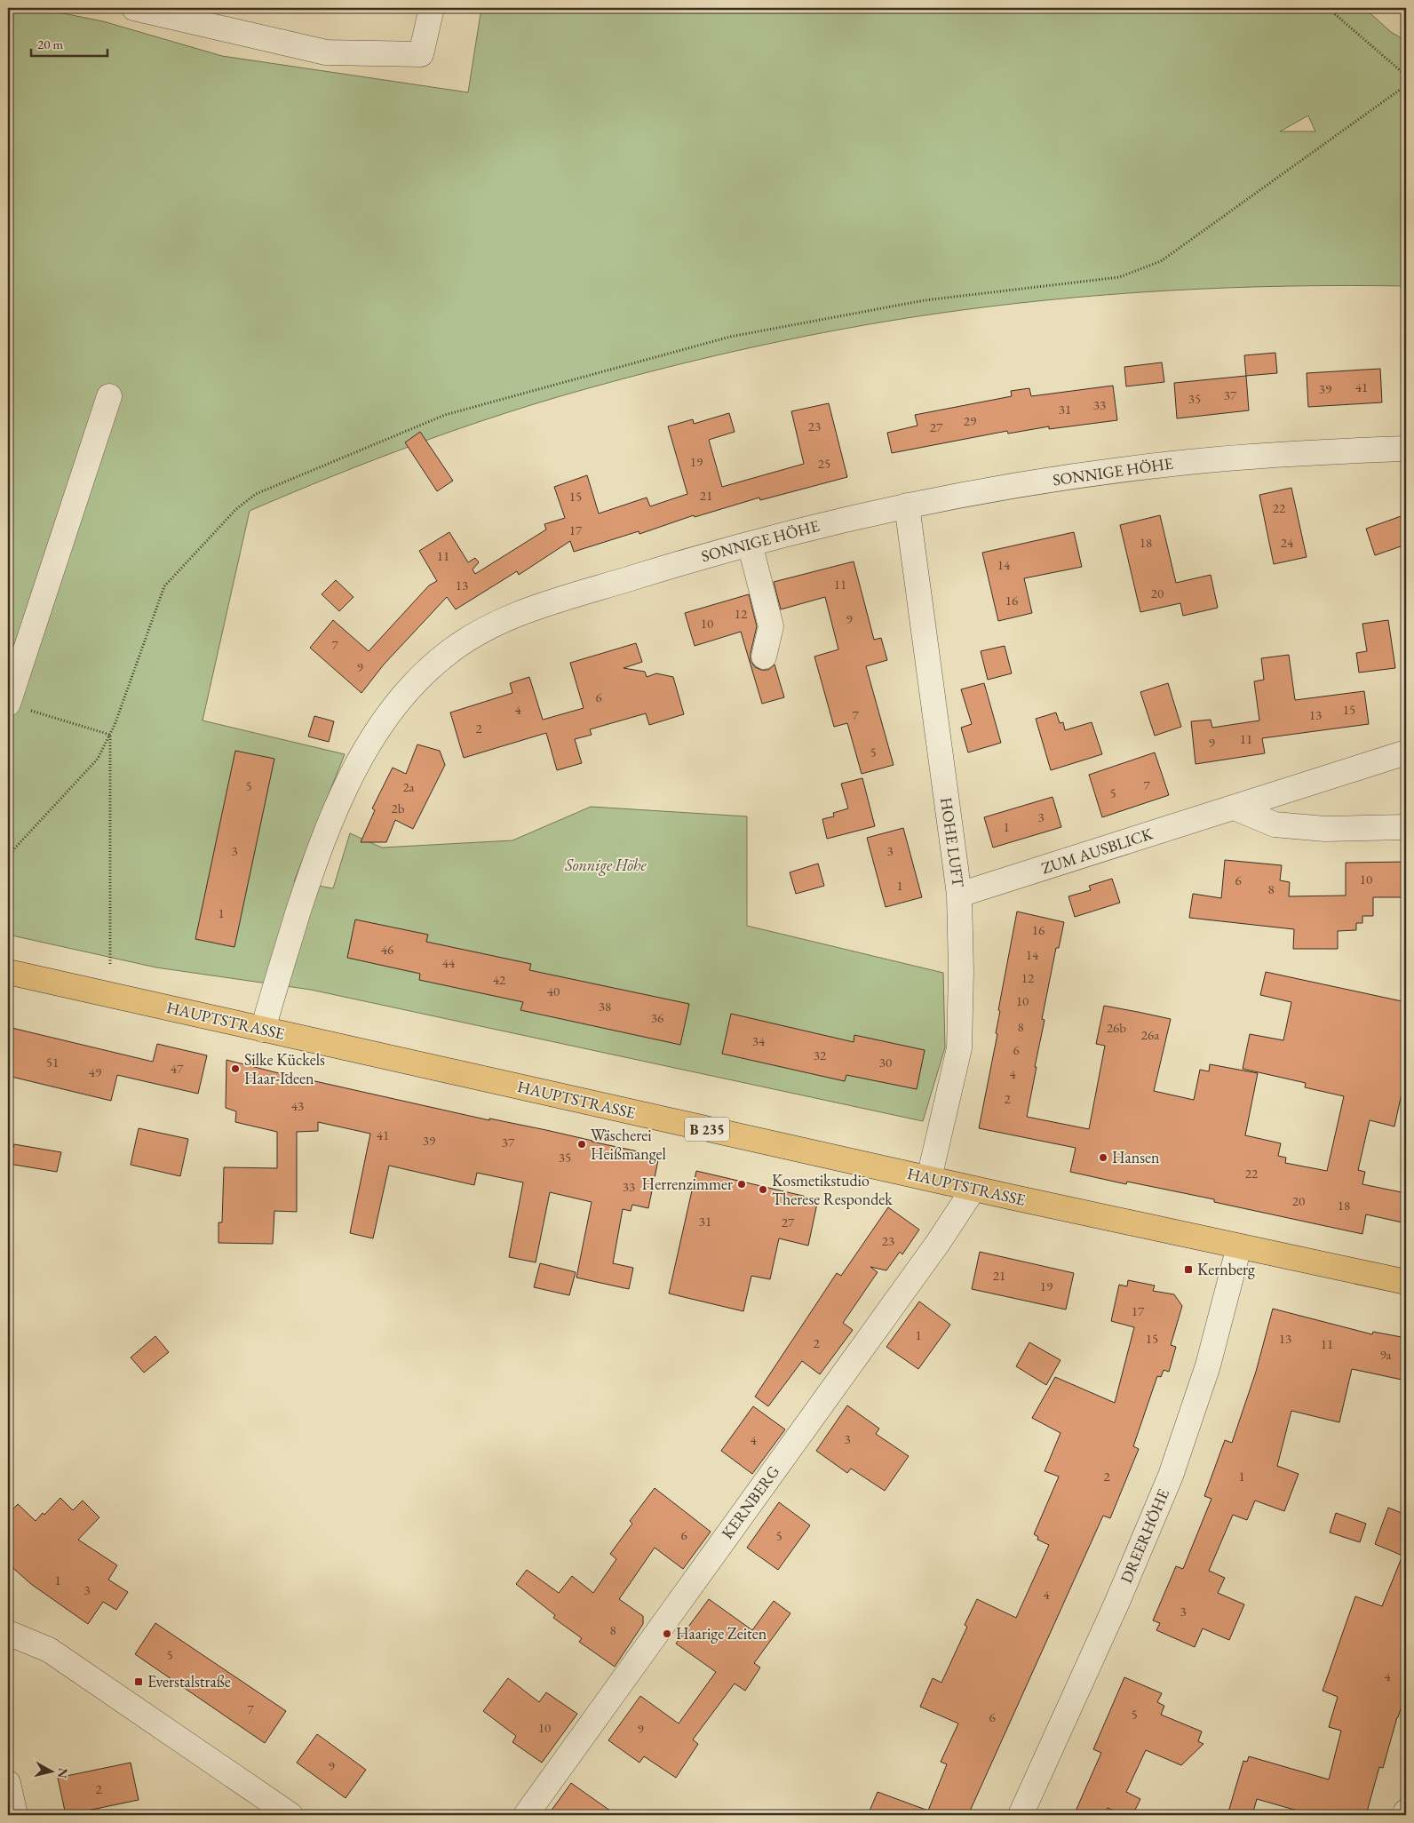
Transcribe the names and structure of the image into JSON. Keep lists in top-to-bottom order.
{
  "streets": {
    "main road": ["HAUPTSTRASSE", "B 235"],
    "street": [
      "SONNIGE HÖHE",
      "HOHE LUFT",
      "ZUM AUSBLICK",
      "KERNBERG",
      "DREERHÖHE"
    ]
  },
  "crossings": [
    ["SONNIGE HÖHE", "HOHE LUFT"],
    ["SONNIGE HÖHE", "HAUPTSTRASSE"],
    ["HOHE LUFT", "ZUM AUSBLICK"],
    ["HOHE LUFT", "HAUPTSTRASSE"],
    ["HAUPTSTRASSE", "KERNBERG"],
    ["HAUPTSTRASSE", "DREERHÖHE"]
  ],
  "parks": ["Sonnige Höhe"],
  "places": {
    "other": [
      "Silke Kückels Haar-Ideen",
      "Wäscherei Heißmangel",
      "Hansen",
      "Herrenzimmer",
      "Kosmetikstudio Therese Respondek",
      "Haarige Zeiten"
    ],
    "transit": ["Kernberg", "Everstalstraße"]
  },
  "house_numbers": [
    "41",
    "39",
    "37",
    "35",
    "33",
    "31",
    "29",
    "23",
    "27",
    "19",
    "25",
    "21",
    "15",
    "22",
    "17",
    "18",
    "24",
    "11",
    "14",
    "11",
    "13",
    "20",
    "16",
    "12",
    "9",
    "10",
    "7",
    "9",
    "6",
    "4",
    "15",
    "7",
    "13",
    "2",
    "11",
    "9",
    "5",
    "7",
    "5",
    "2a",
    "5",
    "2b",
    "3",
    "1",
    "3",
    "3",
    "10",
    "6",
    "1",
    "8",
    "1",
    "16",
    "46",
    "14",
    "44",
    "12",
    "42",
    "40",
    "10",
    "38",
    "36",
    "8",
    "26b",
    "26a",
    "34",
    "6",
    "32",
    "51",
    "30",
    "47",
    "49",
    "4",
    "2",
    "43",
    "41",
    "39",
    "37",
    "35",
    "22",
    "33",
    "20",
    "18",
    "31",
    "27",
    "23",
    "21",
    "19",
    "17",
    "1",
    "15",
    "13",
    "2",
    "11",
    "9a",
    "3",
    "4",
    "2",
    "1",
    "6",
    "5",
    "1",
    "3",
    "4",
    "3",
    "8",
    "5",
    "4",
    "7",
    "5",
    "6",
    "10",
    "9",
    "9",
    "2"
  ],
  "scale_bar": "20 m",
  "north": "right"
}
